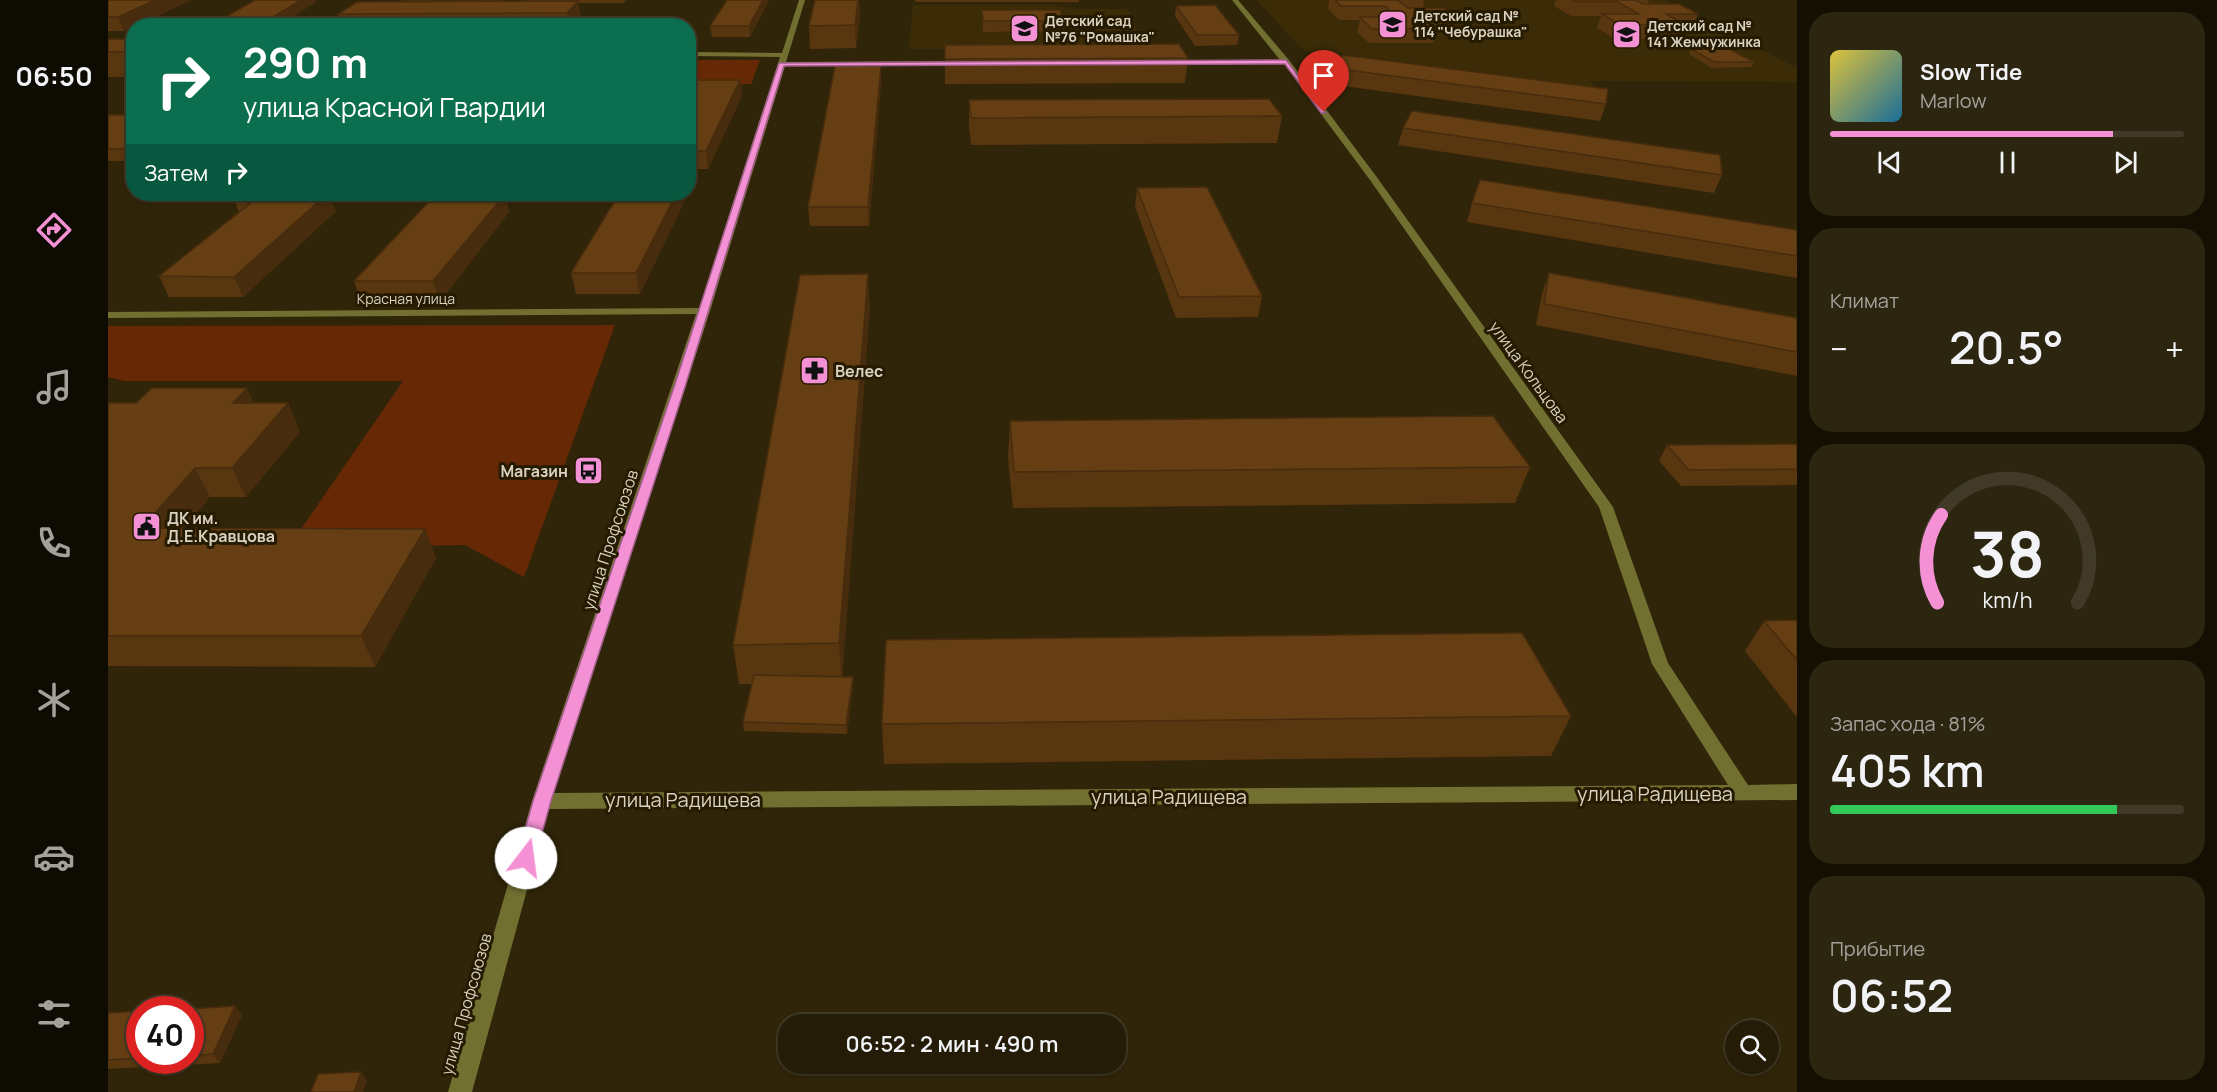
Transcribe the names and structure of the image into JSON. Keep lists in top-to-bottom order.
{
  "streets": {
    "street": [
      "Красная улица",
      "улица Кольцова",
      "улица Профсоюзов",
      "улица Радищева"
    ]
  },
  "crossings": [
    ["Красная улица", "улица Профсоюзов"],
    ["улица Кольцова", "улица Радищева"],
    ["улица Профсоюзов", "улица Радищева"]
  ],
  "places": {
    "school or university": ["Детский сад № 114 \"Чебурашка\"", "Детский сад №76 \"Ромашка\"", "Детский сад № 141 Жемчужинка"],
    "pharmacy": ["Велес"],
    "bus stop": ["Магазин"],
    "public building": ["ДК им. Д.Е.Кравцова"]
  },
  "page": {
    "tabs": "06:50",
    "turn": ["290 m", "улица Красной Гвардии"],
    "song": ["Slow Tide", "Marlow"],
    "then": "Затем",
    "tile": [
      "Климат",
      ["Запас хода · 81%", "405 km"],
      ["Прибытие", "06:52"]
    ],
    "heat": ["−", "20.5°", "+"],
    "limit": "40",
    "trip": "06:52 · 2 мин · 490 m",
    "gauge": ["38", "km/h"]
  }
}
